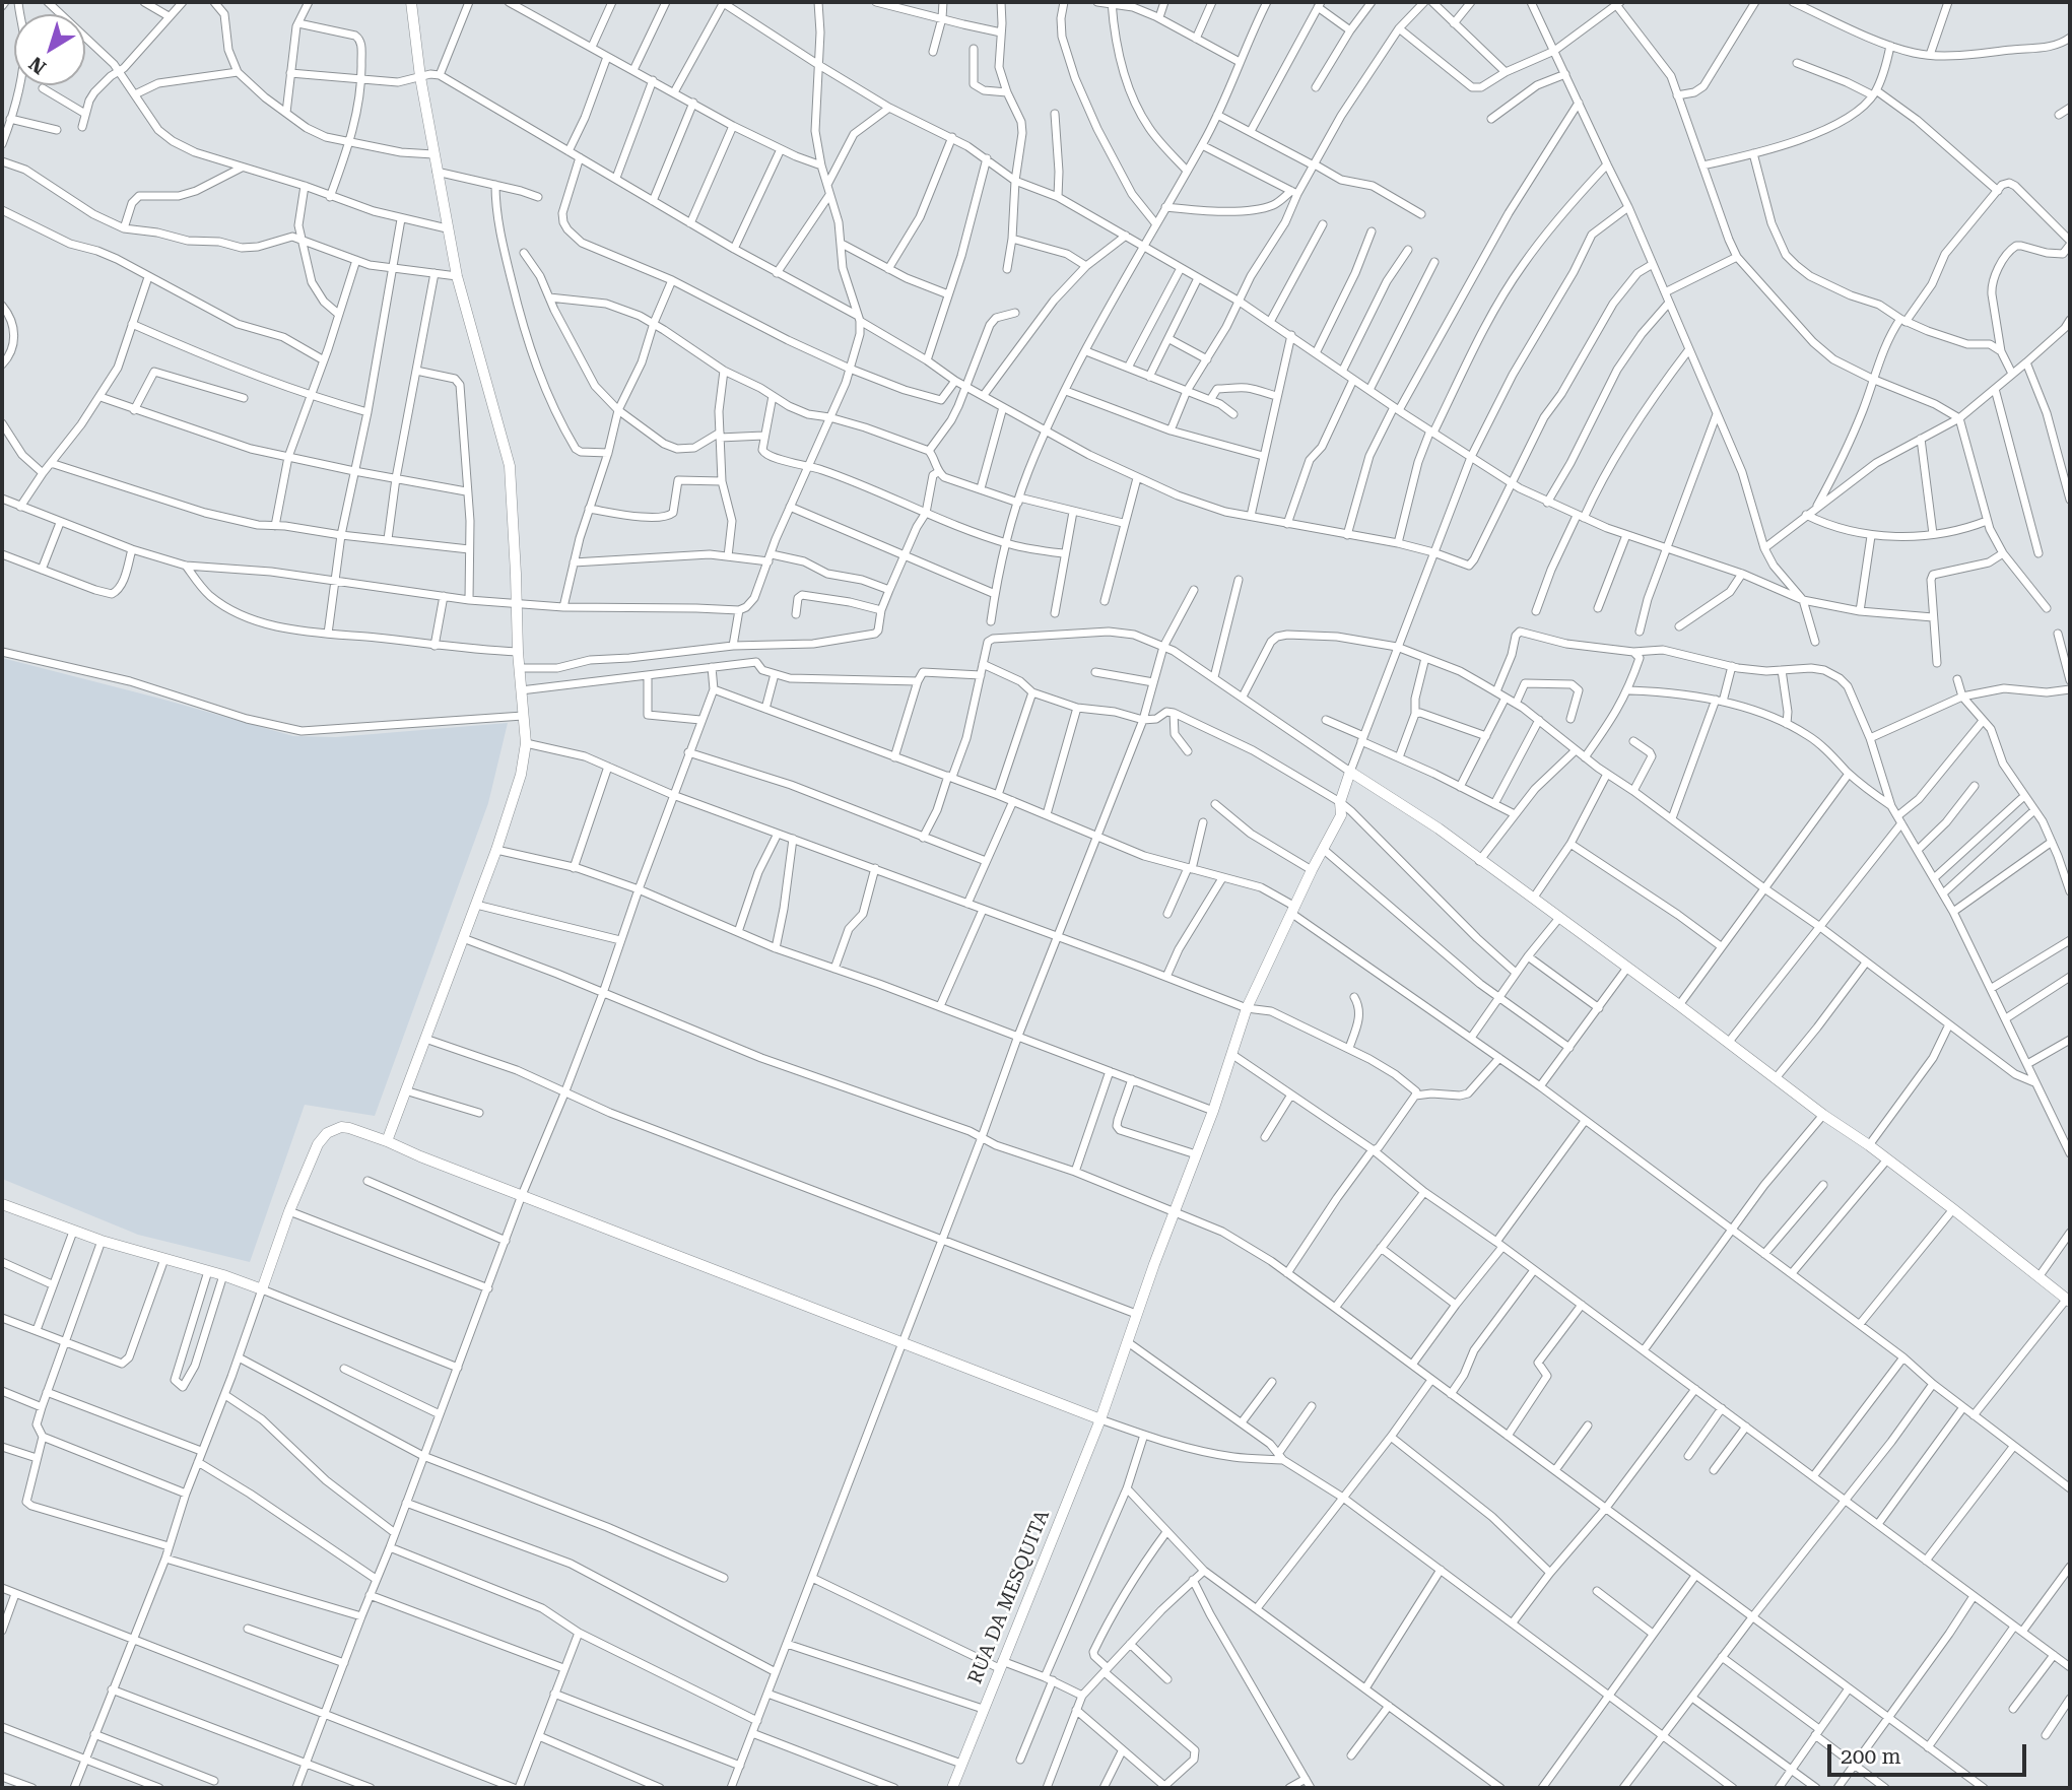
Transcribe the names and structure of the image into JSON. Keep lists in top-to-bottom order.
{
  "streets": {
    "street": ["RUA DA MESQUITA"]
  },
  "scale_bar": "200 m",
  "north": "bottom left"
}
